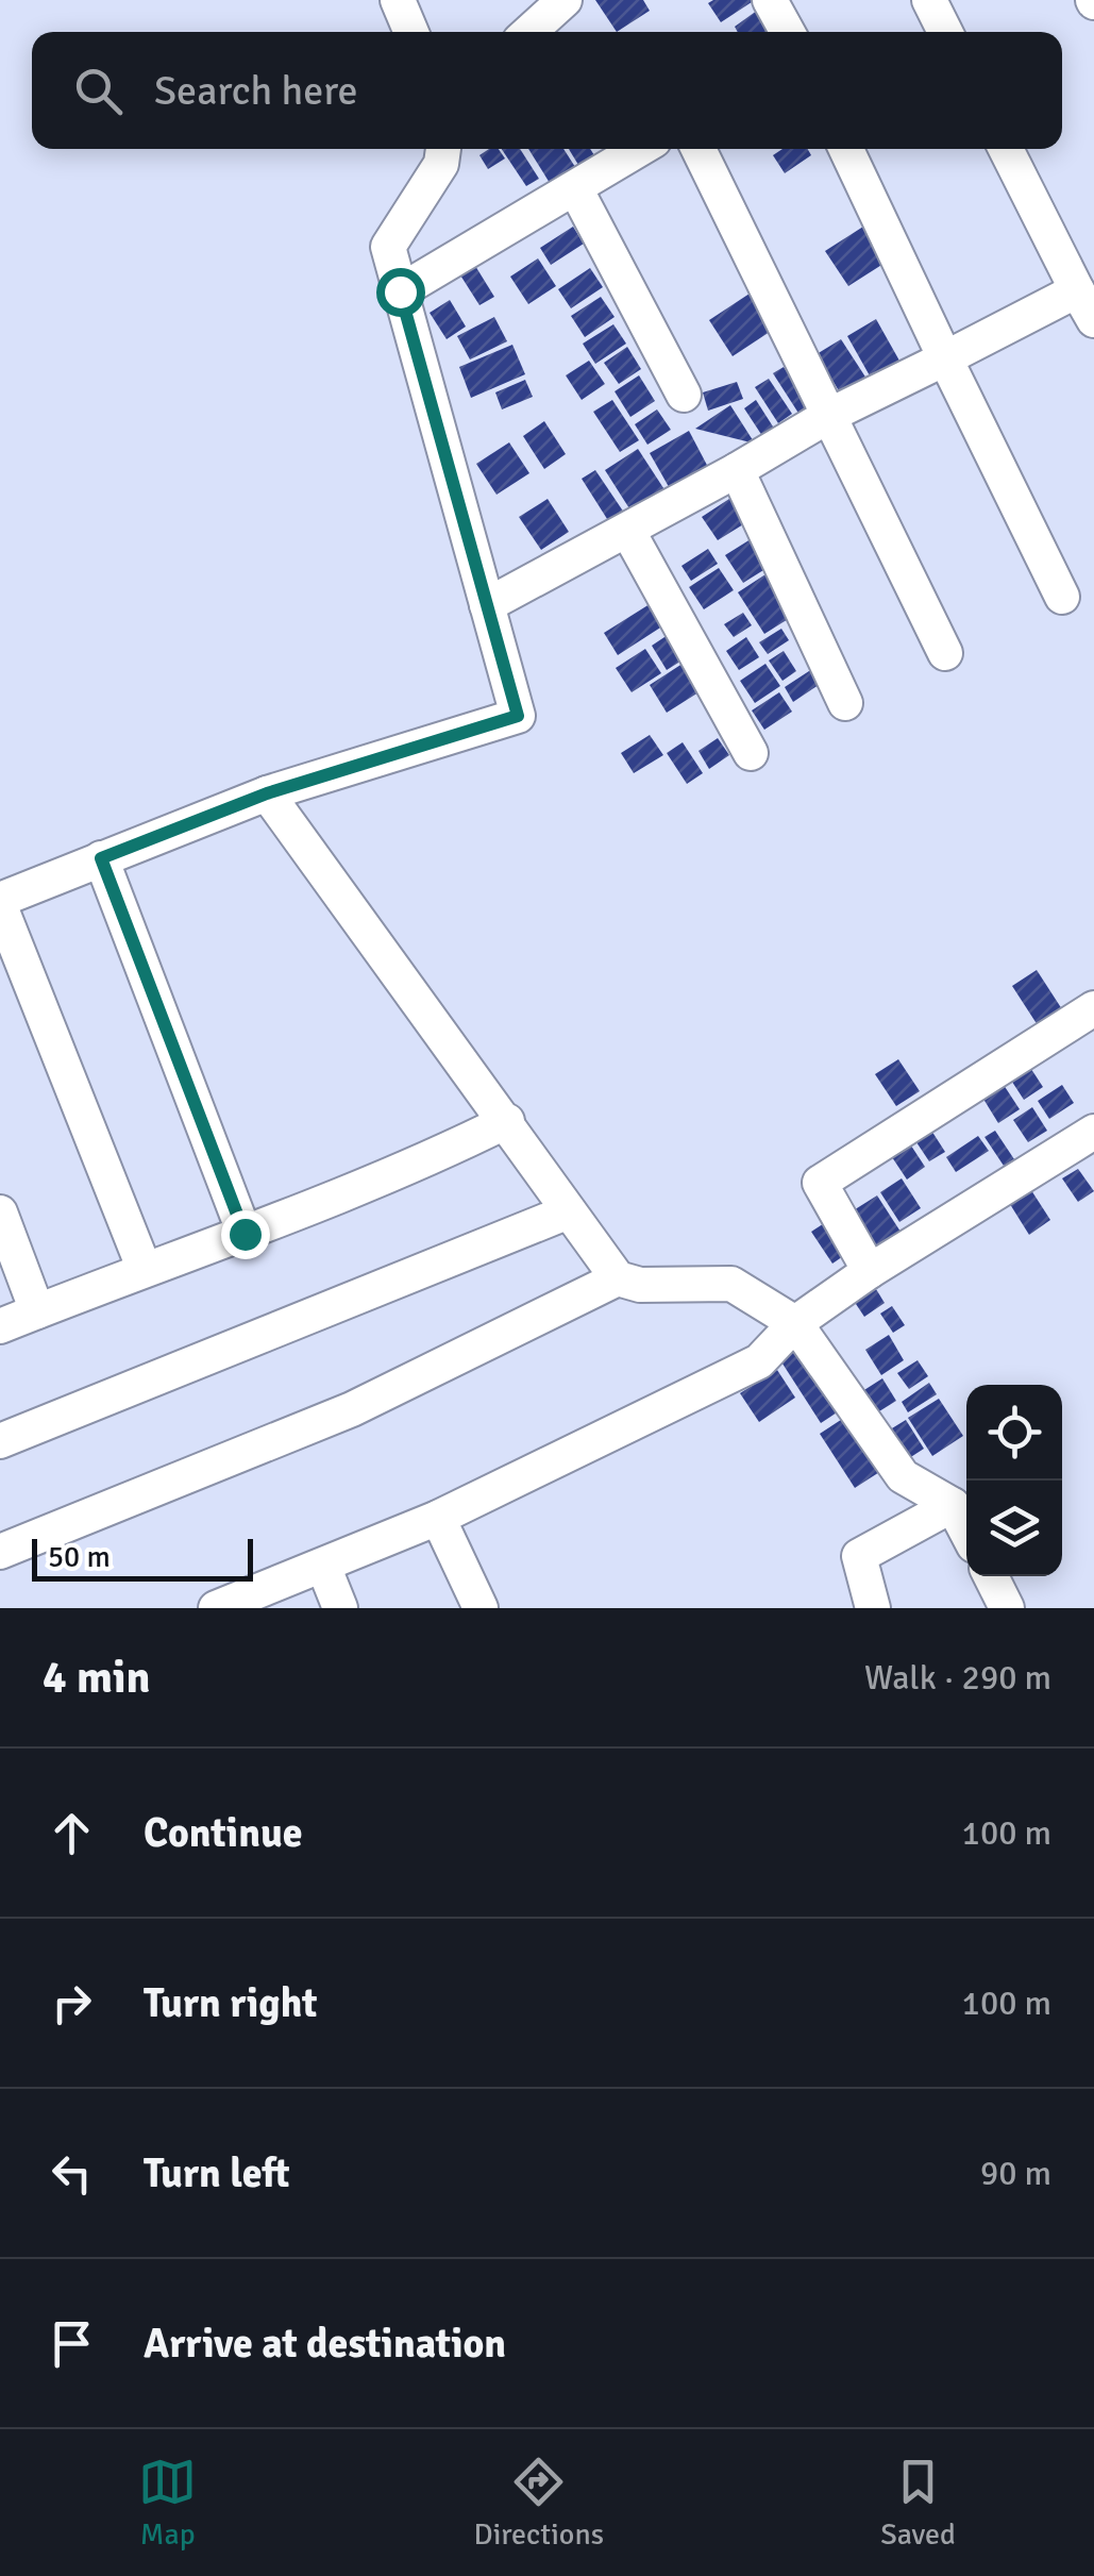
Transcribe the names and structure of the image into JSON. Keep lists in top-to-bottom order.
{
  "scale_bar": "50 m",
  "page": {
    "search": "Search here",
    "scale": "50 m",
    "heading": ["4 min", "Walk · 290 m"],
    "list": [
      ["Continue", "100 m"],
      ["Turn right", "100 m"],
      ["Turn left", "90 m"],
      "Arrive at destination"
    ],
    "nav": ["Map", "Directions", "Saved"]
  }
}
